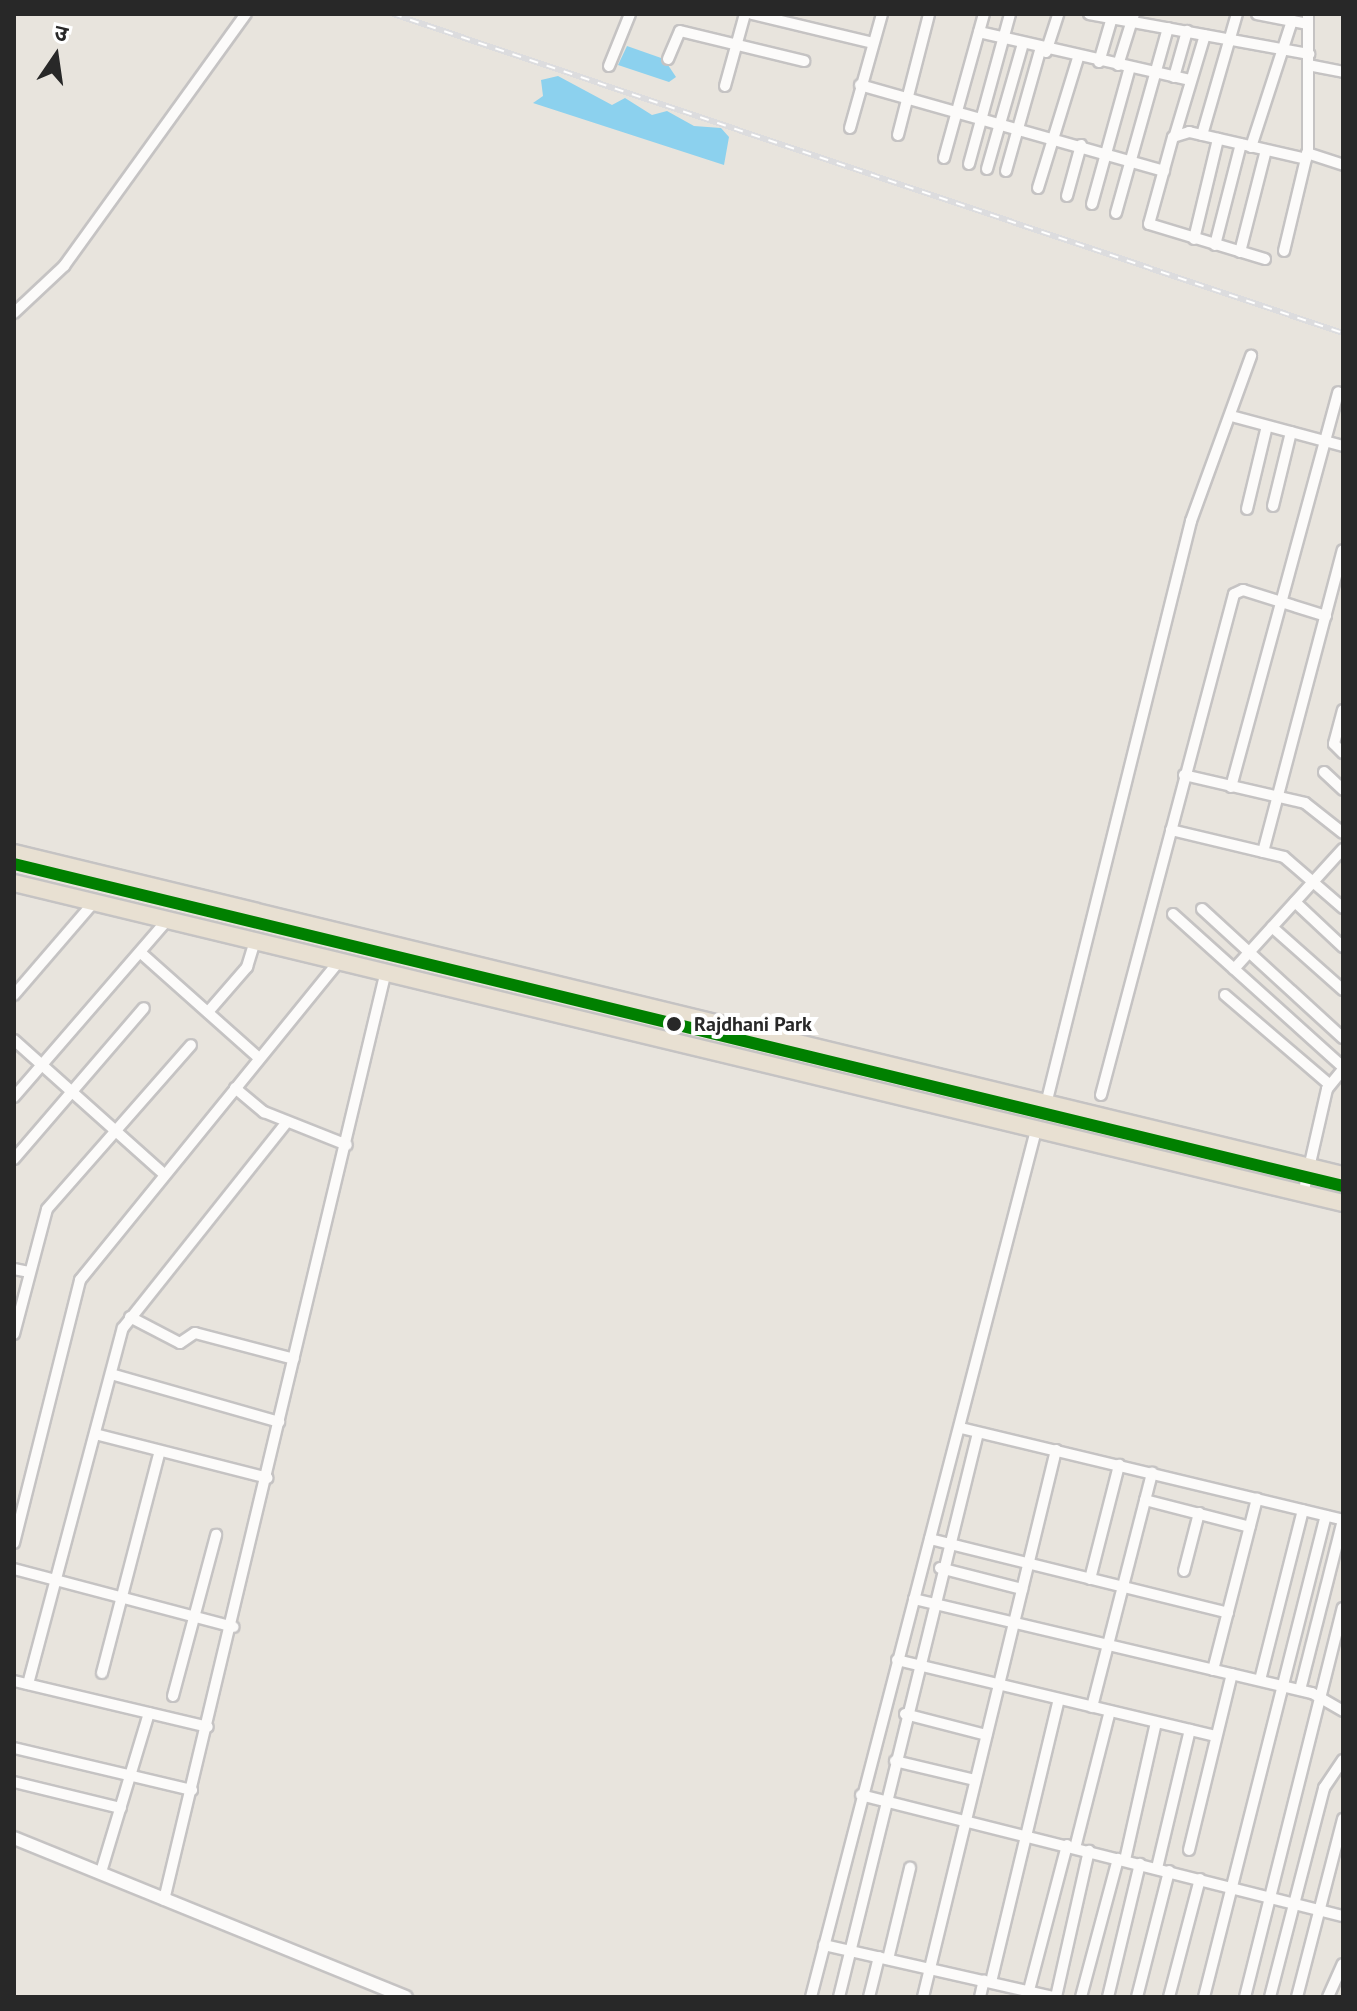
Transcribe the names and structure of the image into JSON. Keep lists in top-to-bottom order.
{
  "places": ["Rajdhani Park"],
  "north": "top"
}
